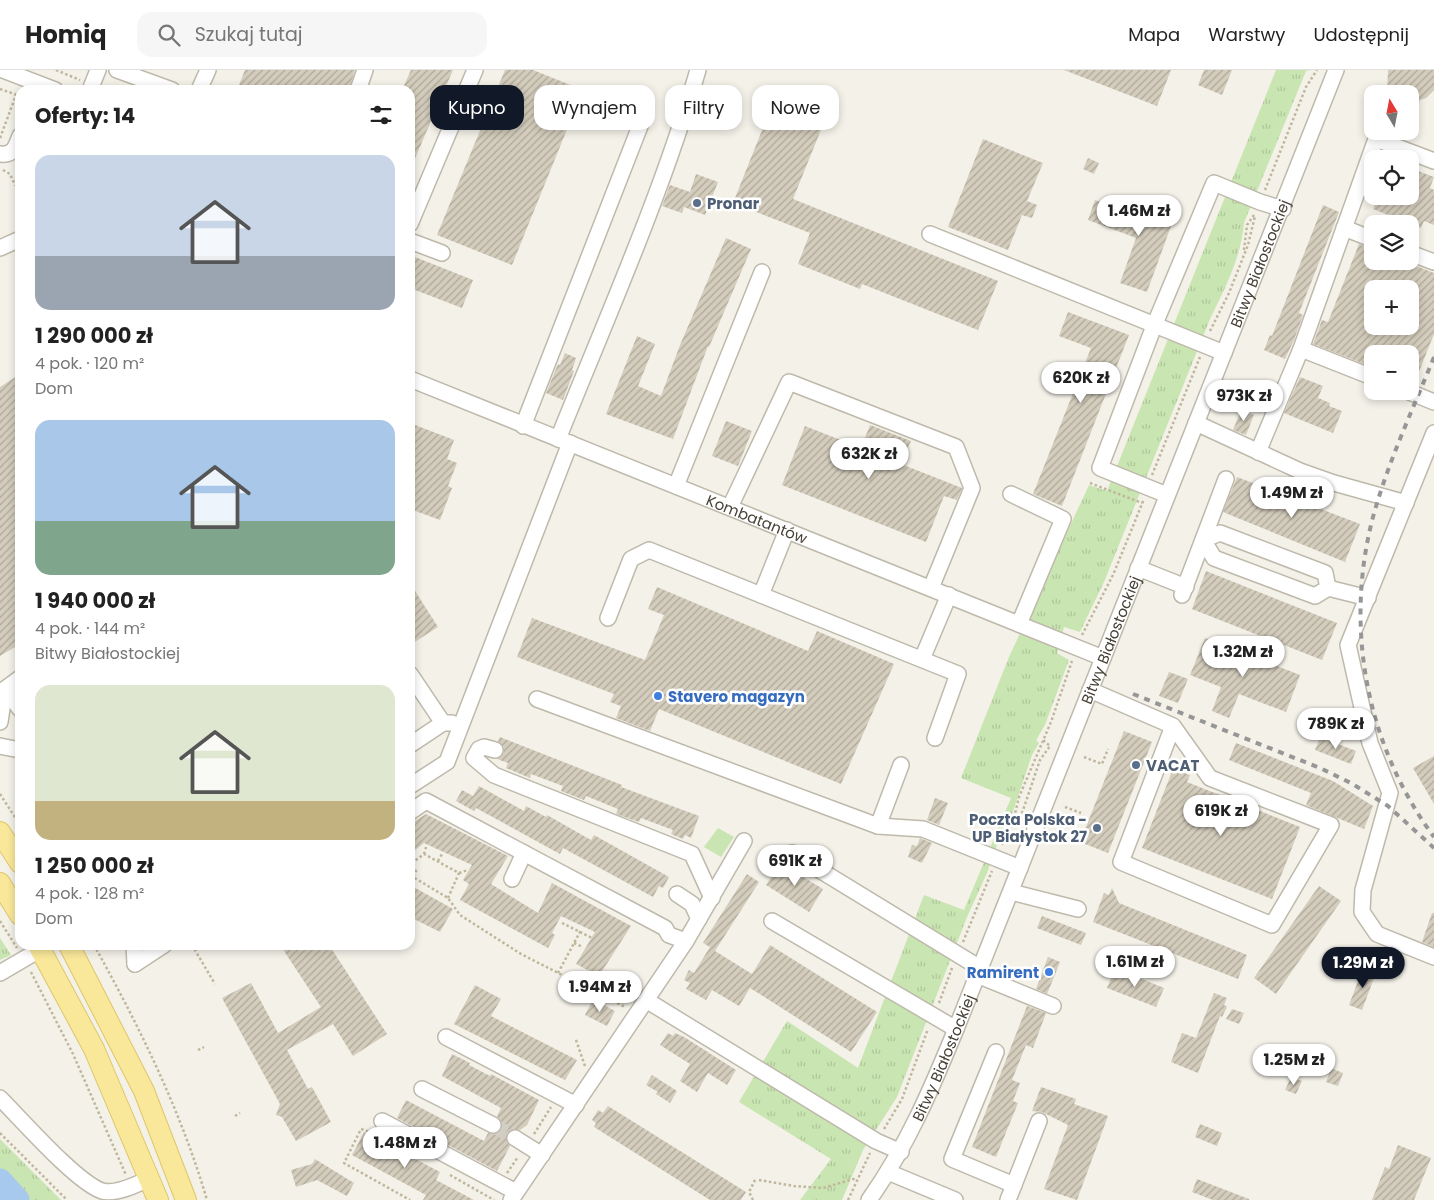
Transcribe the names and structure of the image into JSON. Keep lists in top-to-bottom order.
{
  "streets": {
    "street": ["Bitwy Białostockiej", "Kombatantów"]
  },
  "crossings": [
    ["Bitwy Białostockiej", "Kombatantów"]
  ],
  "places": [
    "Pronar",
    "Stavero magazyn",
    "VACAT",
    "Poczta Polska - UP Białystok 27",
    "Ramirent"
  ],
  "north": "top",
  "page": {
    "header": "Homiq",
    "search": "Szukaj tutaj",
    "nav": ["Mapa", "Warstwy", "Udostępnij"],
    "map_buttons": ["+", "−"],
    "chip": [
      "Kupno",
      "Wynajem",
      "Filtry",
      "Nowe"
    ],
    "heading": "Oferty: 14",
    "list": [
      {
        "name": "1 290 000 zł",
        "note": "4 pok. · 120 m² · Dom"
      },
      {
        "name": "1 940 000 zł",
        "note": "4 pok. · 144 m² · Bitwy Białostockiej"
      },
      {
        "name": "1 250 000 zł",
        "note": "4 pok. · 128 m² · Dom"
      }
    ],
    "price": [
      "1.46M zł",
      "620K zł",
      "973K zł",
      "632K zł",
      "1.49M zł",
      "1.32M zł",
      "789K zł",
      "619K zł",
      "691K zł",
      "1.61M zł",
      "1.29M zł",
      "1.94M zł",
      "1.25M zł",
      "1.48M zł"
    ]
  }
}
